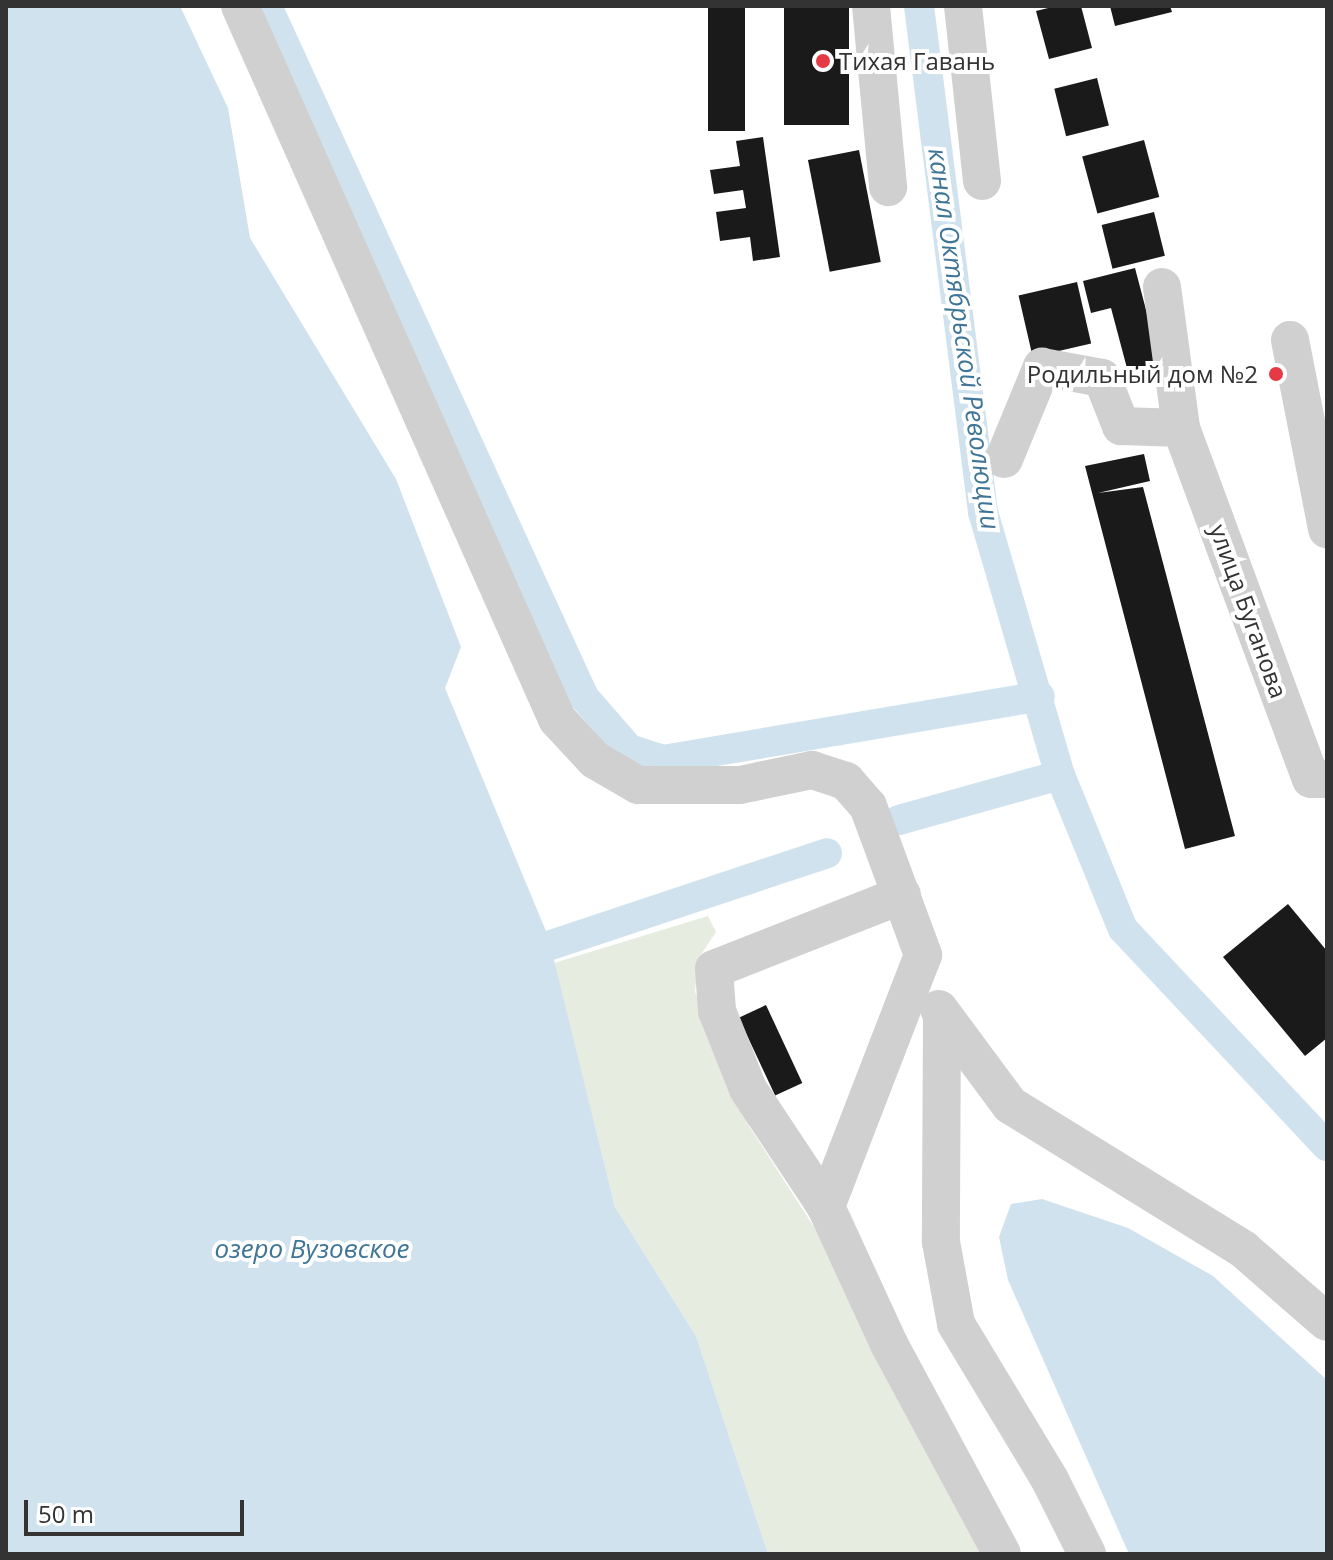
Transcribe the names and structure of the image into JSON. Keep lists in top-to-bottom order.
{
  "streets": {
    "street": ["улица Буганова"]
  },
  "water": ["канал Октябрьской Революции", "озеро Вузовское"],
  "places": ["Тихая Гавань", "Родильный дом №2"],
  "scale_bar": "50 m"
}
